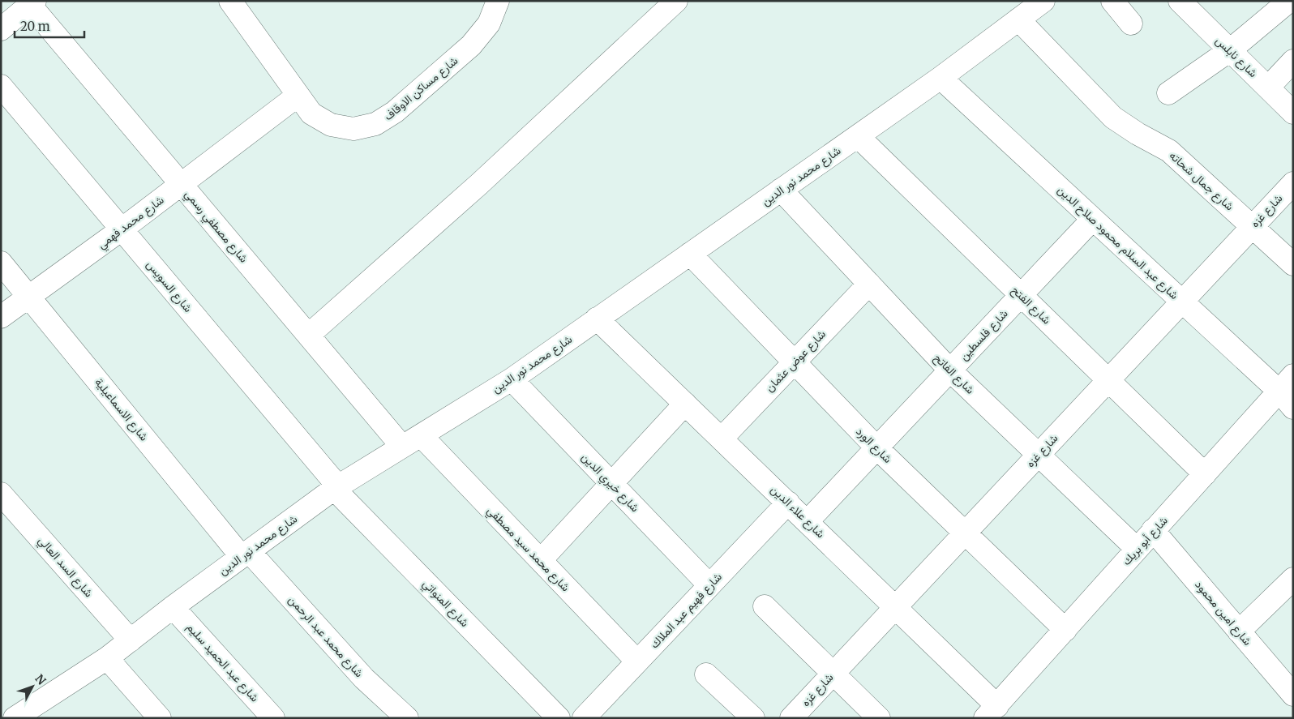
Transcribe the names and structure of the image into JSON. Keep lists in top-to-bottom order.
{
  "streets": {
    "street": [
      "شارع نابلس",
      "شارع مساكن الاوقاف",
      "شارع محمد نور الدين",
      "شارع جمال شحاته",
      "شارع غزه",
      "شارع محمد فهمي",
      "شارع مصطفي رسمي",
      "شارع عبد السلام محمود صلاح الدين",
      "شارع السويس",
      "شارع الفتح",
      "شارع فلسطين",
      "شارع عوض عثمان",
      "شارع الفاتح",
      "شارع الاسماعيلية",
      "شارع الورد",
      "شارع خيري الدين",
      "شارع علاء الدين",
      "شارع أبو بريك",
      "شارع محمد سيد مصطفي",
      "شارع السد العالي",
      "شارع المنواتي",
      "شارع فهيم عبد الملاك",
      "شارع امين محمود",
      "شارع محمد عبد الرحمن",
      "شارع عبد الحميد سليم"
    ]
  },
  "crossings": [
    ["شارع مساكن الاوقاف", "شارع محمد فهمي"],
    ["شارع محمد نور الدين", "شارع جمال شحاته"],
    ["شارع محمد نور الدين", "شارع مصطفي رسمي"],
    ["شارع محمد نور الدين", "شارع عبد السلام محمود صلاح الدين"],
    ["شارع محمد نور الدين", "شارع السويس"],
    ["شارع محمد نور الدين", "شارع الفتح"],
    ["شارع محمد نور الدين", "شارع الفاتح"],
    ["شارع محمد نور الدين", "شارع الاسماعيلية"],
    ["شارع محمد نور الدين", "شارع الورد"],
    ["شارع محمد نور الدين", "شارع خيري الدين"],
    ["شارع محمد نور الدين", "شارع علاء الدين"],
    ["شارع محمد نور الدين", "شارع محمد سيد مصطفي"],
    ["شارع محمد نور الدين", "شارع السد العالي"],
    ["شارع محمد نور الدين", "شارع المنواتي"],
    ["شارع محمد نور الدين", "شارع محمد عبد الرحمن"],
    ["شارع محمد نور الدين", "شارع عبد الحميد سليم"],
    ["شارع جمال شحاته", "شارع غزه"],
    ["شارع غزه", "شارع عبد السلام محمود صلاح الدين"],
    ["شارع غزه", "شارع الفتح"],
    ["شارع غزه", "شارع الفاتح"],
    ["شارع غزه", "شارع الورد"],
    ["شارع غزه", "شارع علاء الدين"],
    ["شارع محمد فهمي", "شارع مصطفي رسمي"],
    ["شارع محمد فهمي", "شارع السويس"],
    ["شارع محمد فهمي", "شارع الاسماعيلية"],
    ["شارع عبد السلام محمود صلاح الدين", "شارع فلسطين"],
    ["شارع عبد السلام محمود صلاح الدين", "شارع أبو بريك"],
    ["شارع السويس", "شارع المنواتي"],
    ["شارع الفتح", "شارع فلسطين"],
    ["شارع الفتح", "شارع أبو بريك"],
    ["شارع فلسطين", "شارع الفاتح"],
    ["شارع فلسطين", "شارع الورد"],
    ["شارع فلسطين", "شارع علاء الدين"],
    ["شارع عوض عثمان", "شارع الفاتح"],
    ["شارع عوض عثمان", "شارع الورد"],
    ["شارع عوض عثمان", "شارع علاء الدين"],
    ["شارع الفاتح", "شارع أبو بريك"],
    ["شارع الاسماعيلية", "شارع محمد عبد الرحمن"],
    ["شارع الورد", "شارع أبو بريك"],
    ["شارع خيري الدين", "شارع فهيم عبد الملاك"],
    ["شارع علاء الدين", "شارع أبو بريك"],
    ["شارع علاء الدين", "شارع فهيم عبد الملاك"],
    ["شارع أبو بريك", "شارع امين محمود"],
    ["شارع محمد سيد مصطفي", "شارع فهيم عبد الملاك"]
  ],
  "scale_bar": "20 m",
  "north": "top right"
}
